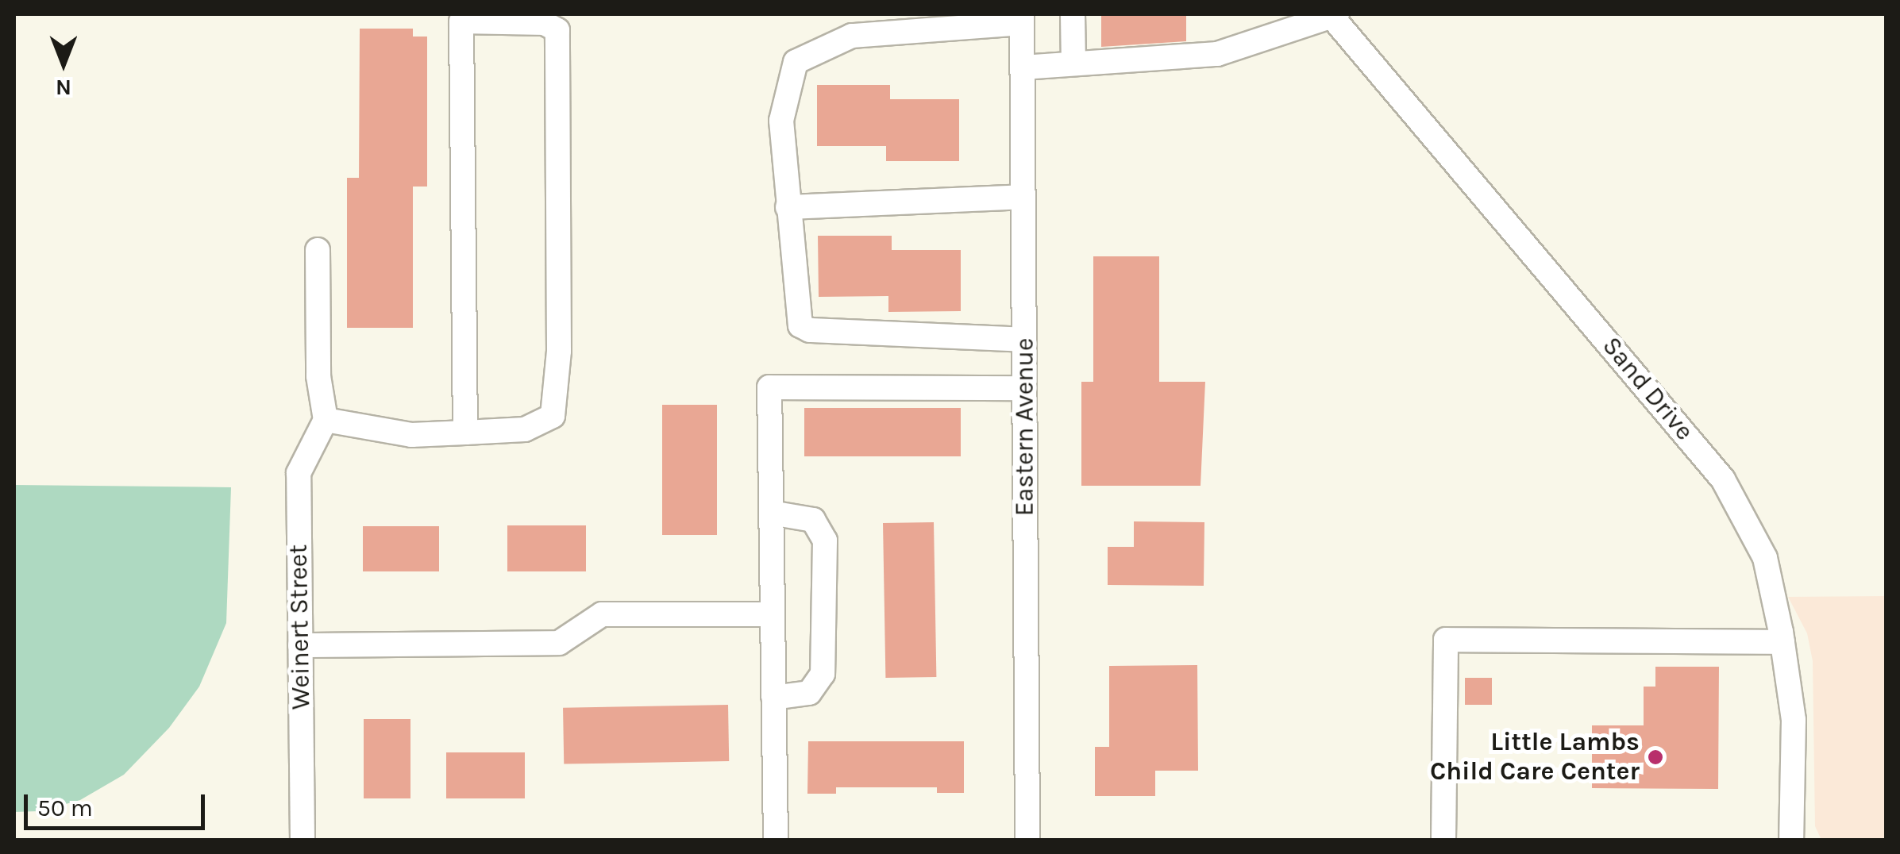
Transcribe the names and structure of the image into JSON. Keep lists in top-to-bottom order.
{
  "streets": {
    "street": ["Sand Drive", "Eastern Avenue", "Weinert Street"]
  },
  "places": ["Little Lambs Child Care Center"],
  "scale_bar": "50 m",
  "north": "bottom"
}
